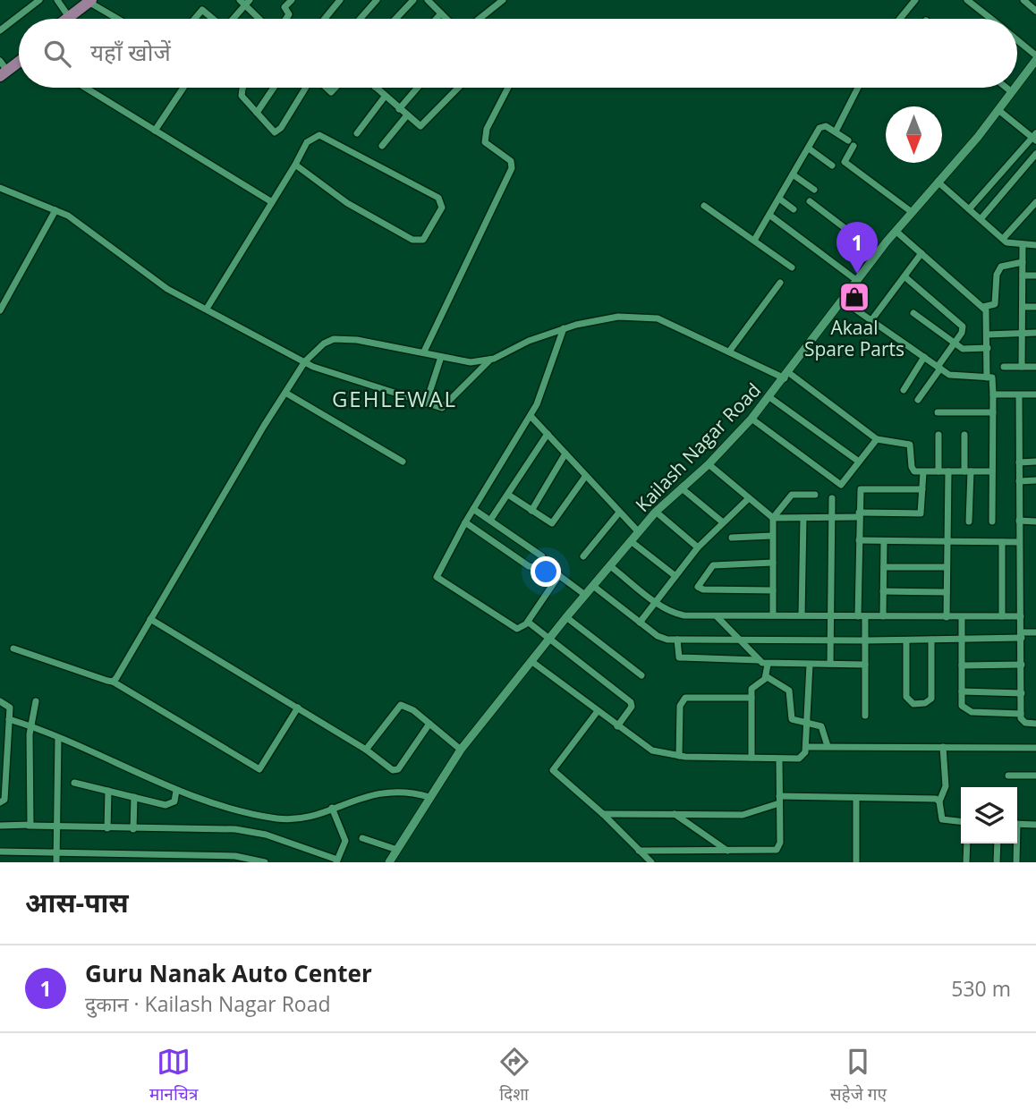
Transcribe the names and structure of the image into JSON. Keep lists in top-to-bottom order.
{
  "streets": {
    "street": ["Kailash Nagar Road"]
  },
  "districts": ["GEHLEWAL"],
  "places": {
    "shop": ["Akaal Spare Parts"]
  },
  "north": "bottom",
  "page": {
    "search": "यहाँ खोजें",
    "pins": "1",
    "heading": "आस-पास",
    "list": [
      {
        "mark": "1",
        "name": "Guru Nanak Auto Center",
        "note": "दुकान · Kailash Nagar Road",
        "value": "530 m"
      }
    ],
    "nav": ["मानचित्र", "दिशा", "सहेजे गए"]
  }
}
